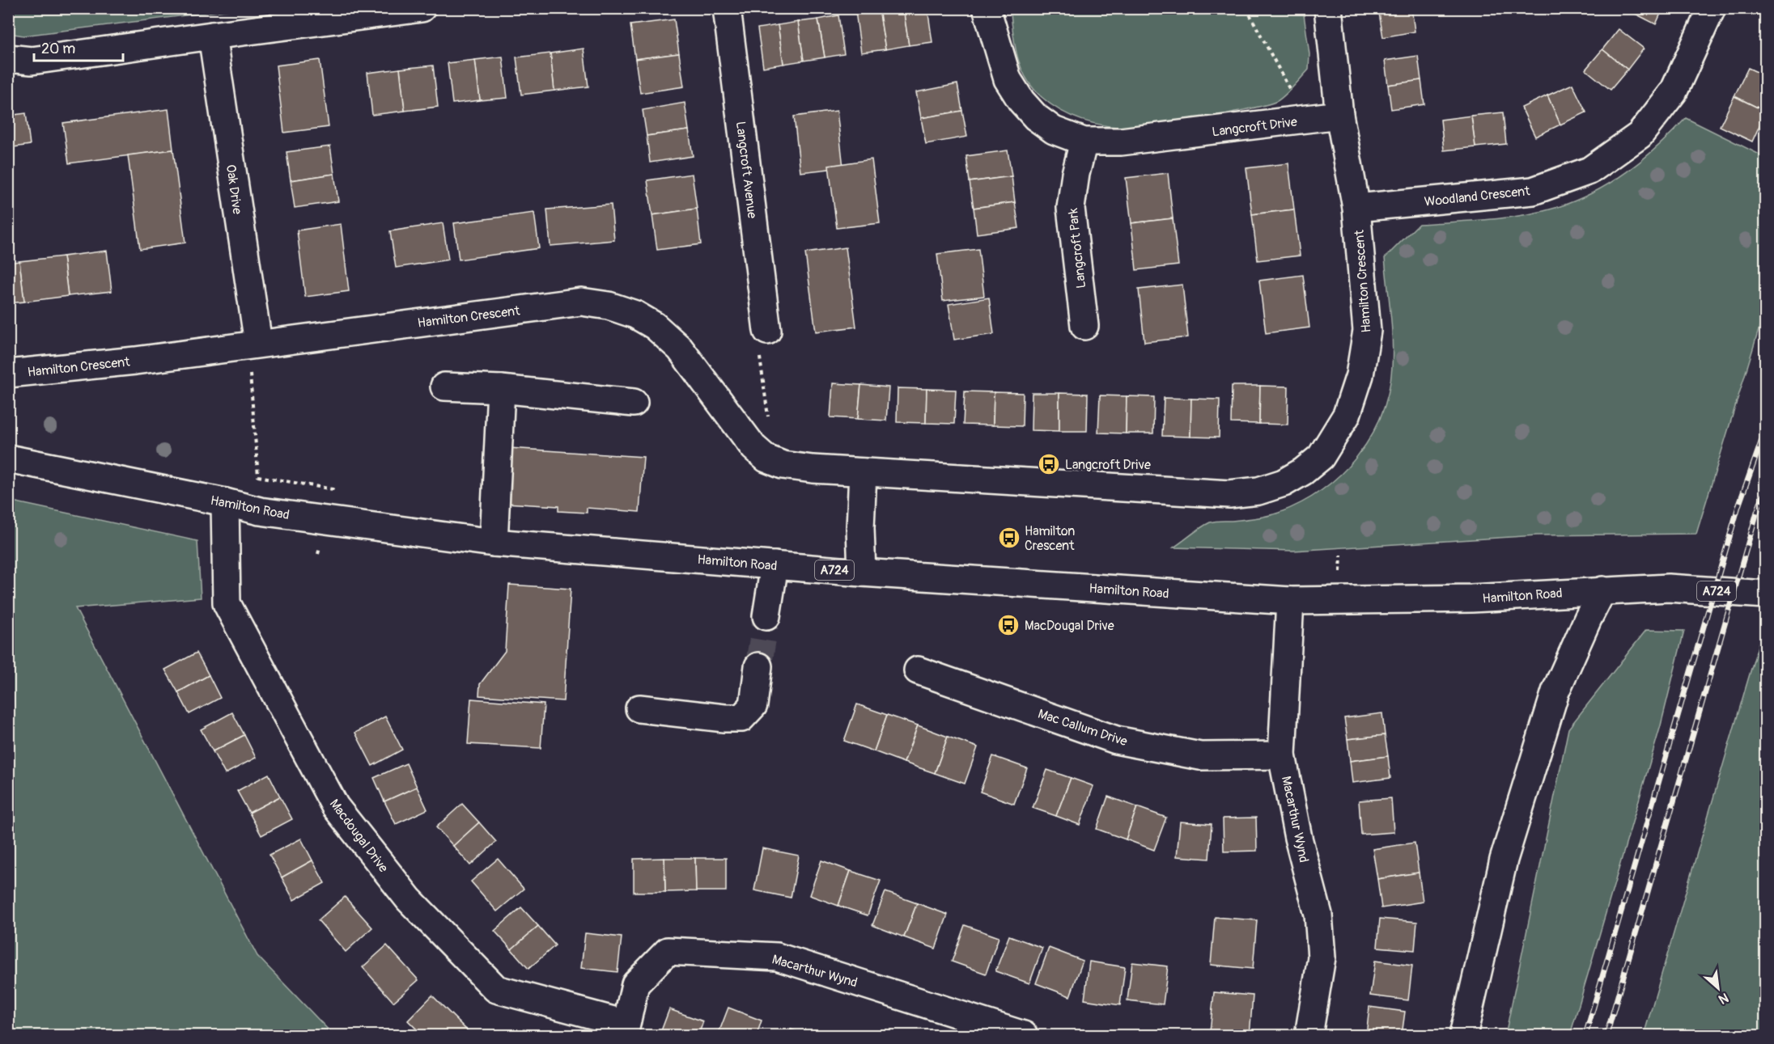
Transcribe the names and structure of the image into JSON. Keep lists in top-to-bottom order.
{
  "streets": {
    "street": [
      "Langcroft Drive",
      "Langcroft Avenue",
      "Oak Drive",
      "Woodland Crescent",
      "Langcroft Park",
      "Hamilton Crescent",
      "Hamilton Road",
      "A724",
      "Mac Callum Drive",
      "Macarthur Wynd",
      "Macdougal Drive"
    ]
  },
  "crossings": [
    ["Langcroft Drive", "Langcroft Park"],
    ["Langcroft Drive", "Hamilton Crescent"],
    ["Oak Drive", "Hamilton Crescent"],
    ["Woodland Crescent", "Hamilton Crescent"],
    ["Hamilton Road", "Macarthur Wynd"],
    ["Hamilton Road", "Macdougal Drive"],
    ["Mac Callum Drive", "Macarthur Wynd"],
    ["Macarthur Wynd", "Macdougal Drive"]
  ],
  "places": {
    "bus stop": ["Langcroft Drive", "Hamilton Crescent", "MacDougal Drive"]
  },
  "scale_bar": "20 m",
  "north": "bottom right"
}
